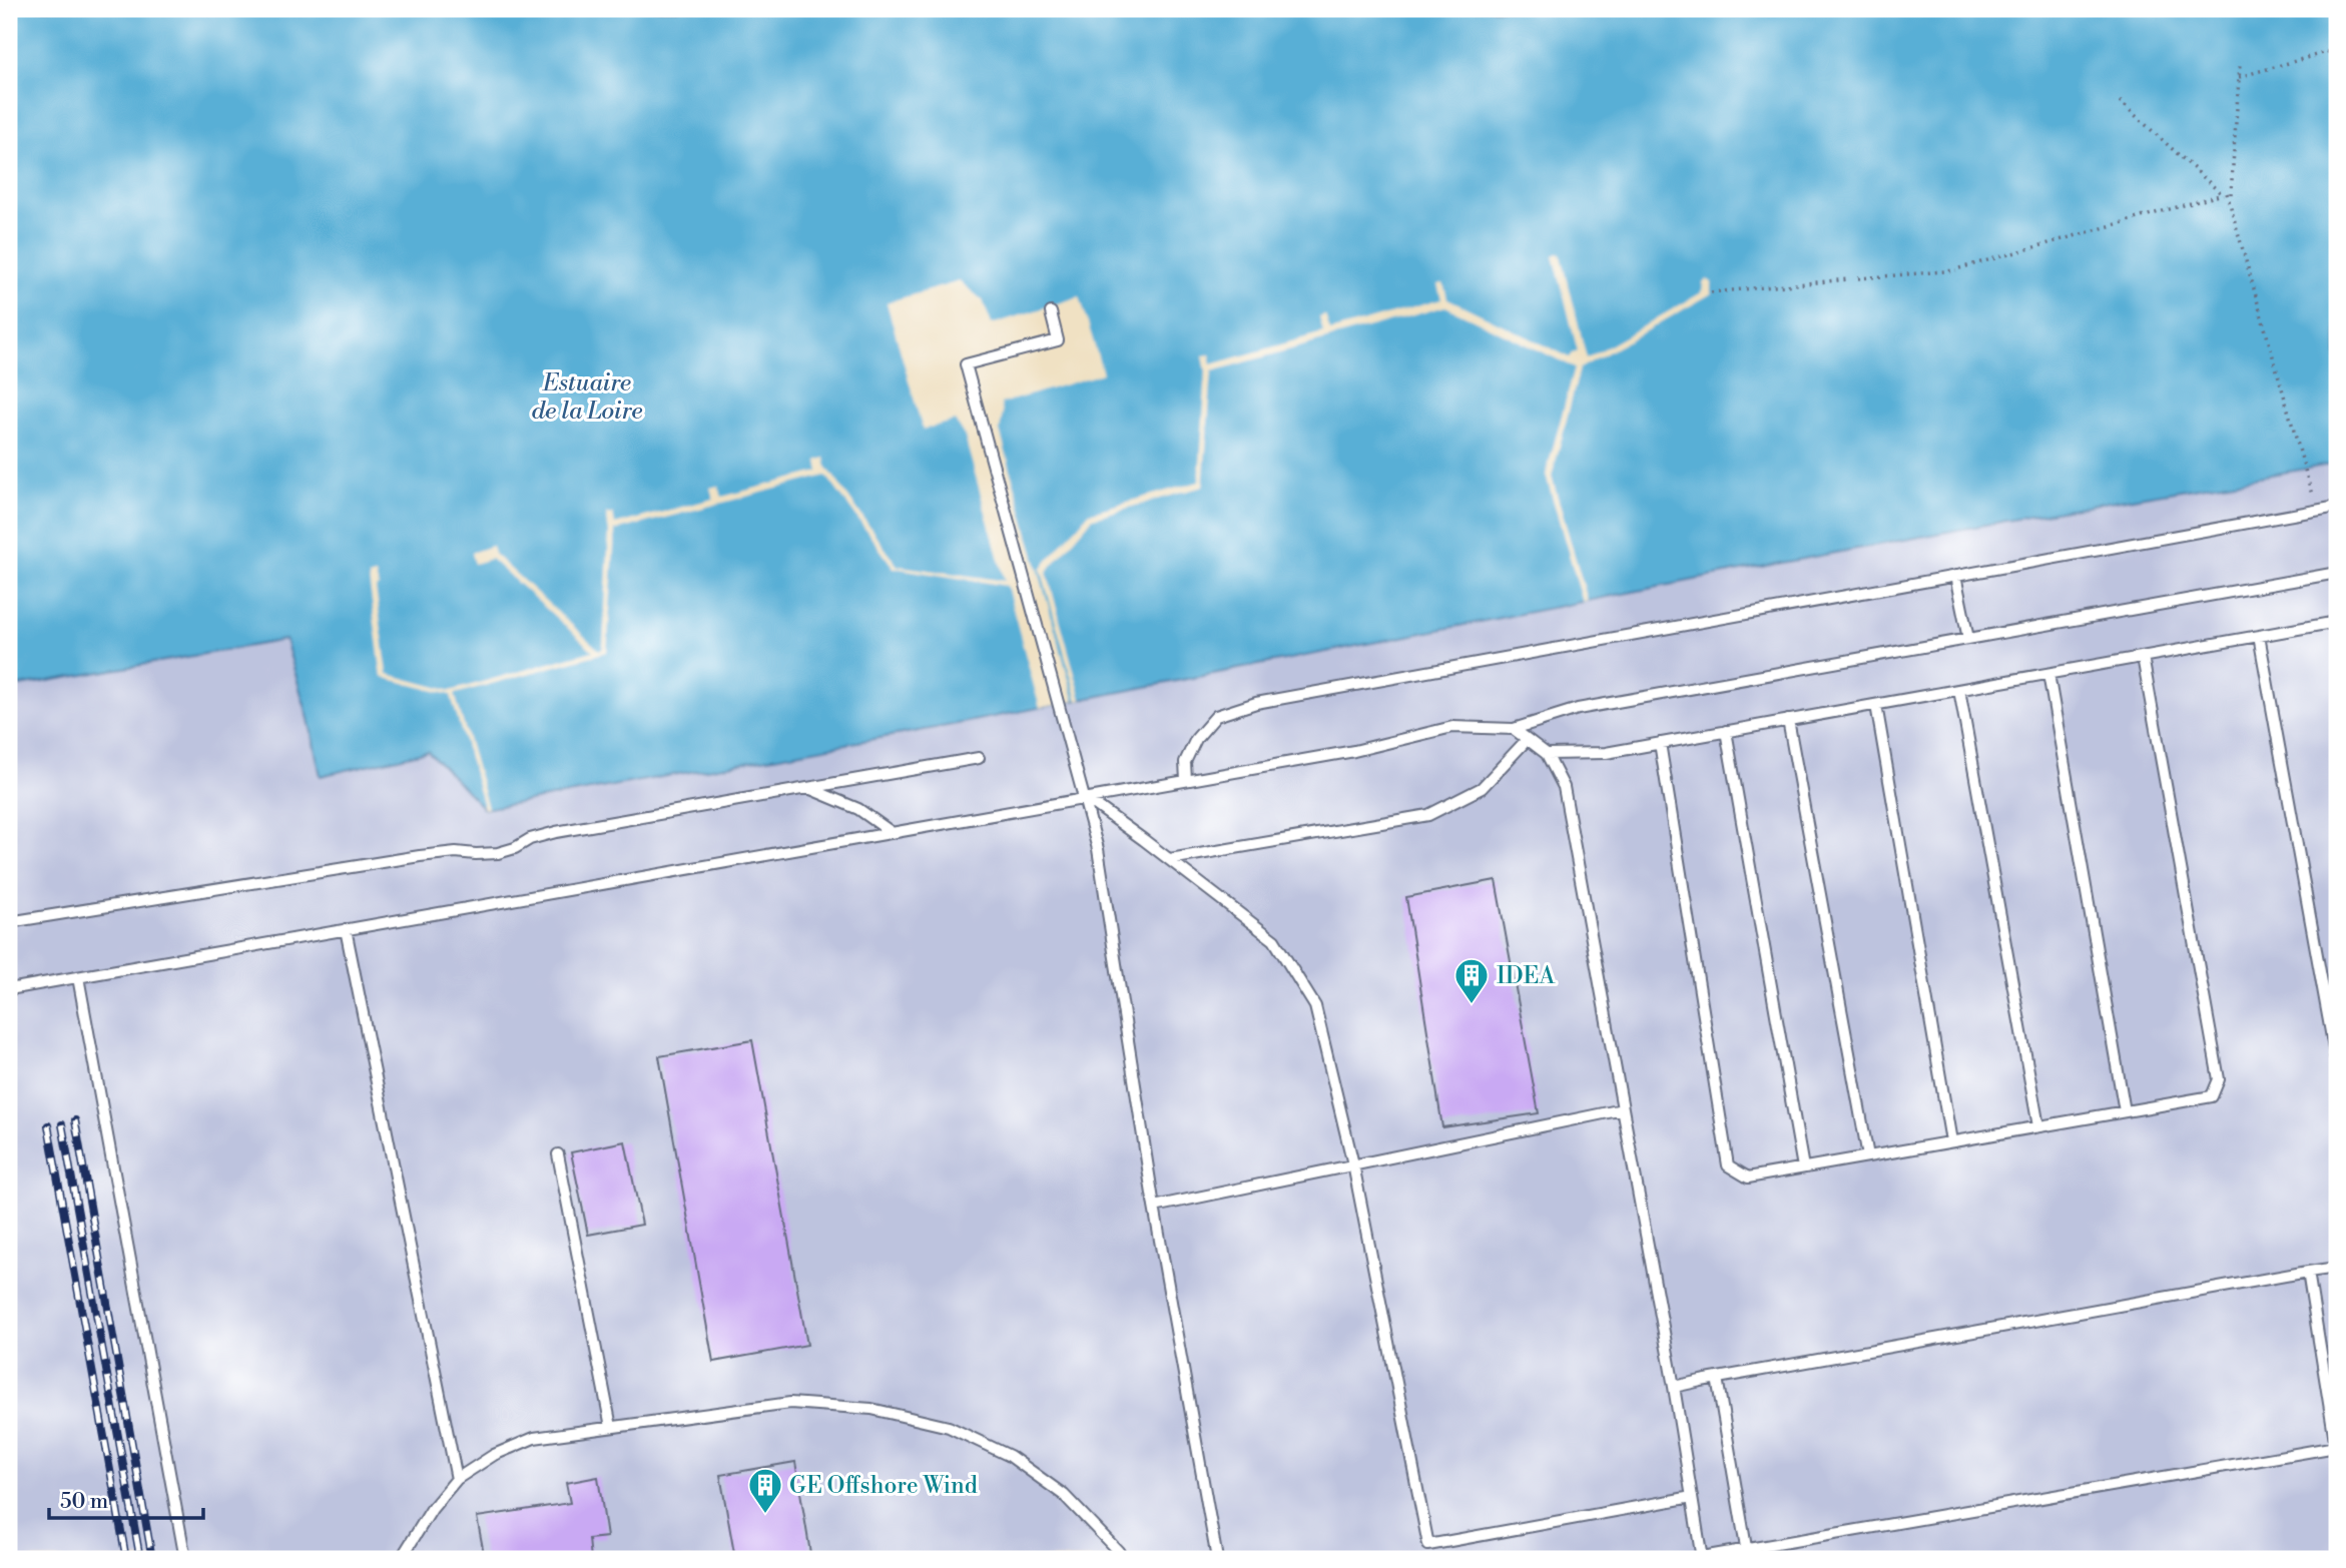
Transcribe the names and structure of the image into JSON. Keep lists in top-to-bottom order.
{
  "water": ["Estuaire de la Loire"],
  "places": {
    "building": ["IDEA", "GE Offshore Wind"]
  },
  "scale_bar": "50 m"
}
